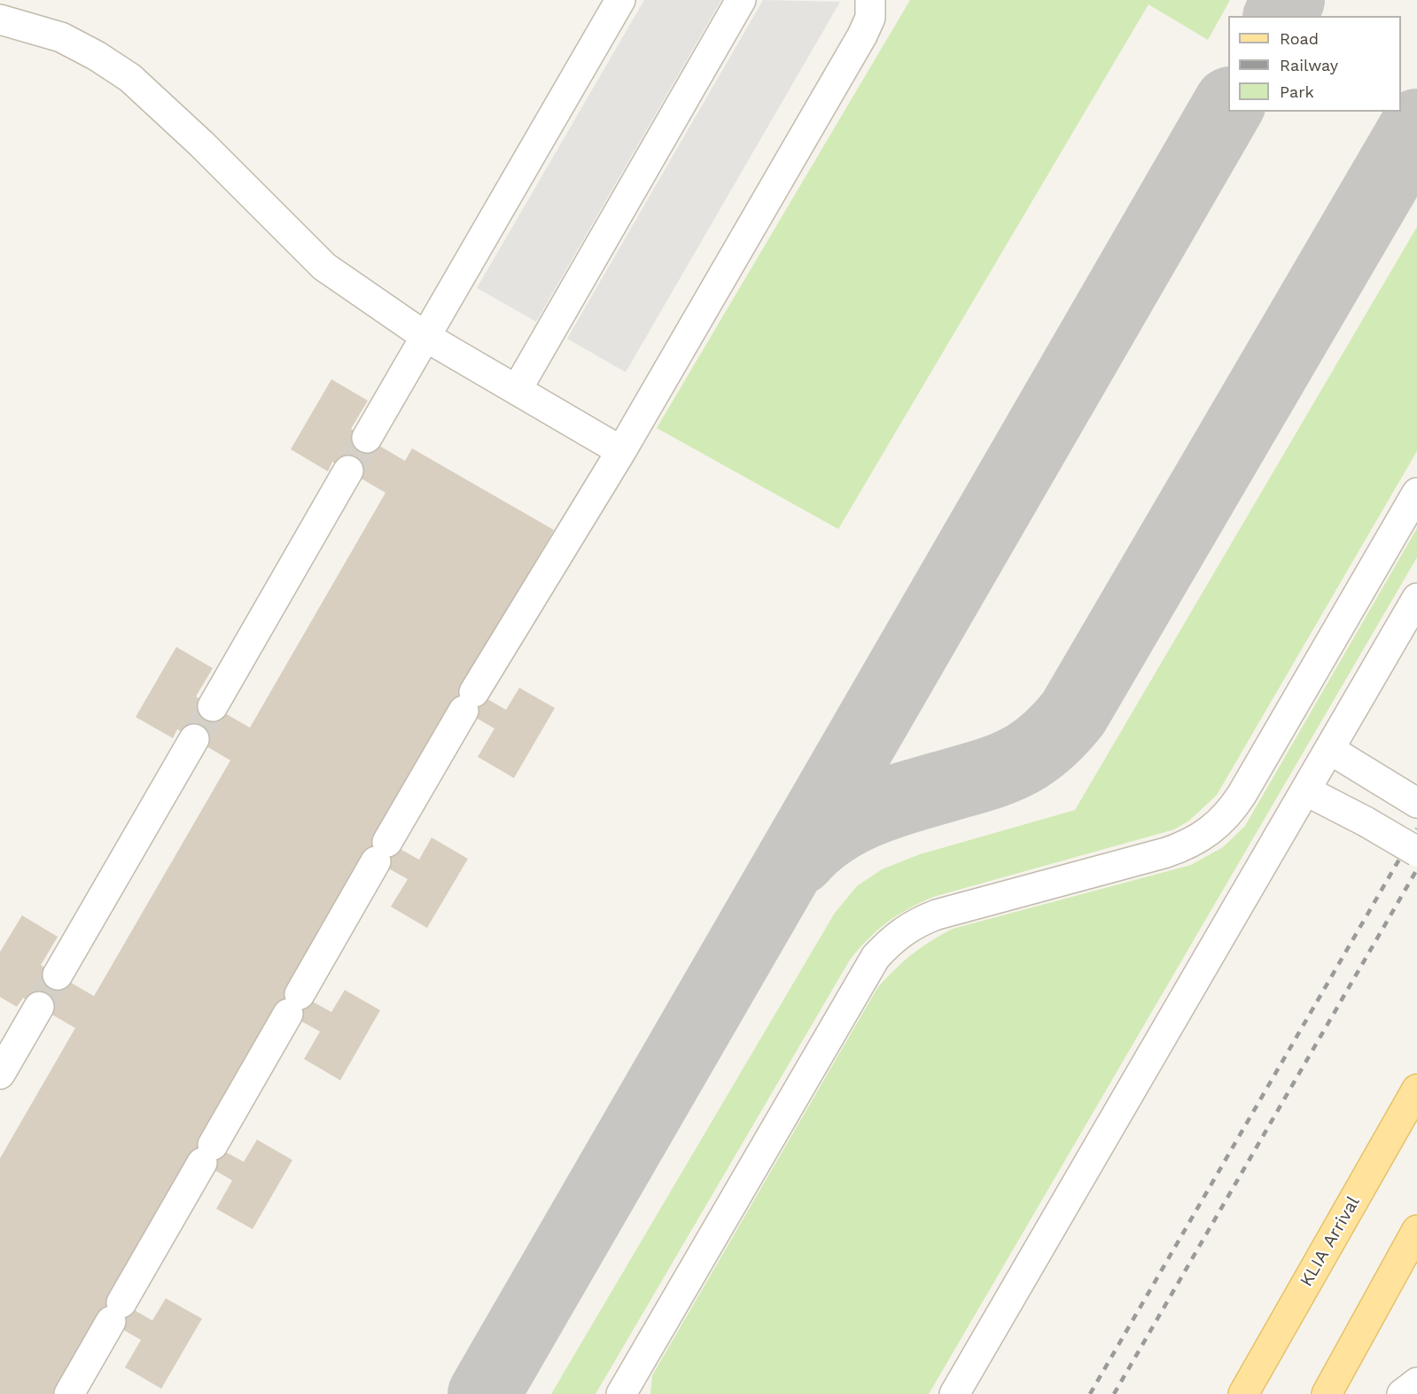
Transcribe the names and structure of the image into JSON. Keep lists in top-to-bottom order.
{
  "streets": {
    "main road": ["KLIA Arrival"]
  },
  "legend": ["Road", "Railway", "Park"]
}
